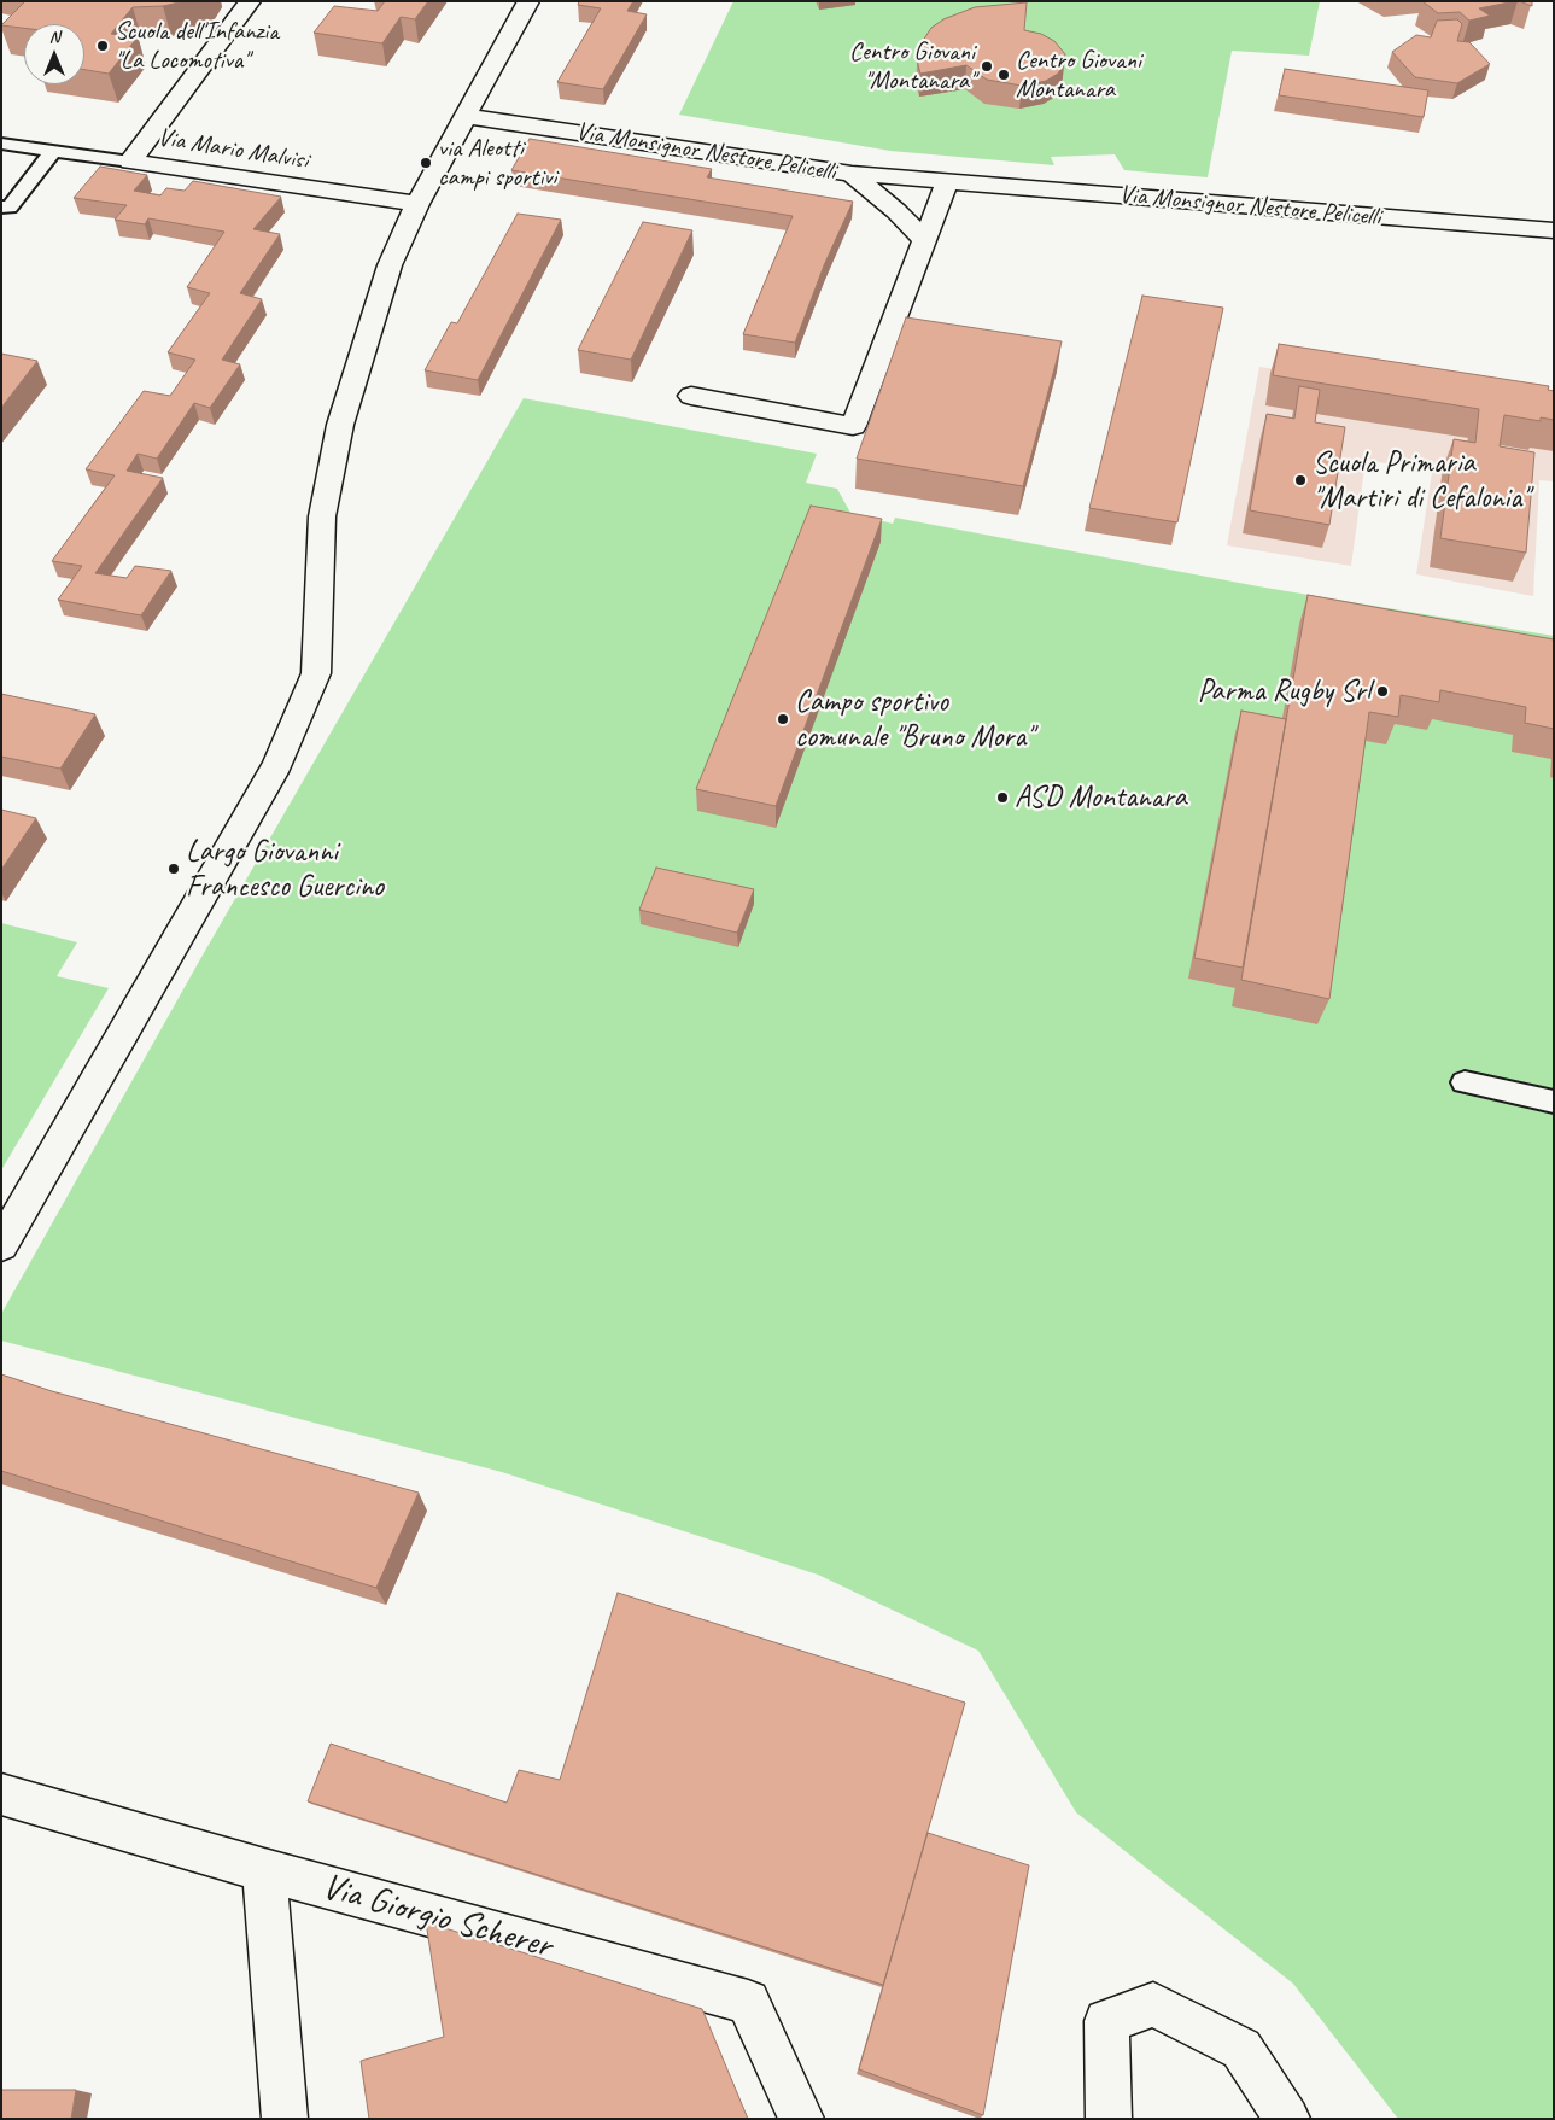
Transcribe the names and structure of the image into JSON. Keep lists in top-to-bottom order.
{
  "streets": {
    "street": ["Via Mario Malvisi", "Via Monsignor Nestore Pelicelli", "Via Giorgio Scherer"]
  },
  "places": [
    "Scuola dell'Infanzia \"La Locomotiva\"",
    "Centro Giovani \"Montanara\"",
    "Centro Giovani Montanara",
    "via Aleotti campi sportivi",
    "Scuola Primaria \"Martiri di Cefalonia\"",
    "Parma Rugby Srl",
    "Campo sportivo comunale \"Bruno Mora\"",
    "ASD Montanara",
    "Largo Giovanni Francesco Guercino"
  ],
  "north": "top"
}
